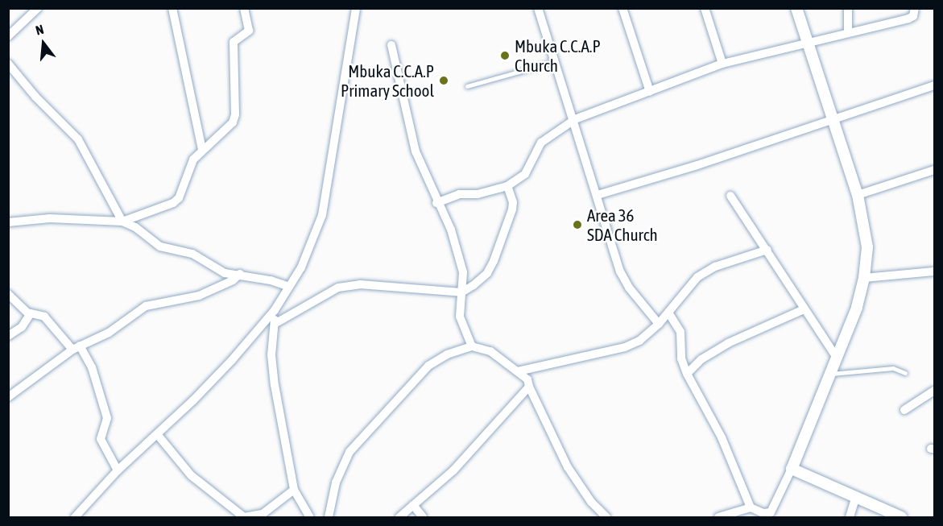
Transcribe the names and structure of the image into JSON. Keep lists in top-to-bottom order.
{
  "places": ["Mbuka C.C.A.P Church", "Mbuka C.C.A.P Primary School", "Area 36 SDA Church"],
  "north": "top"
}
